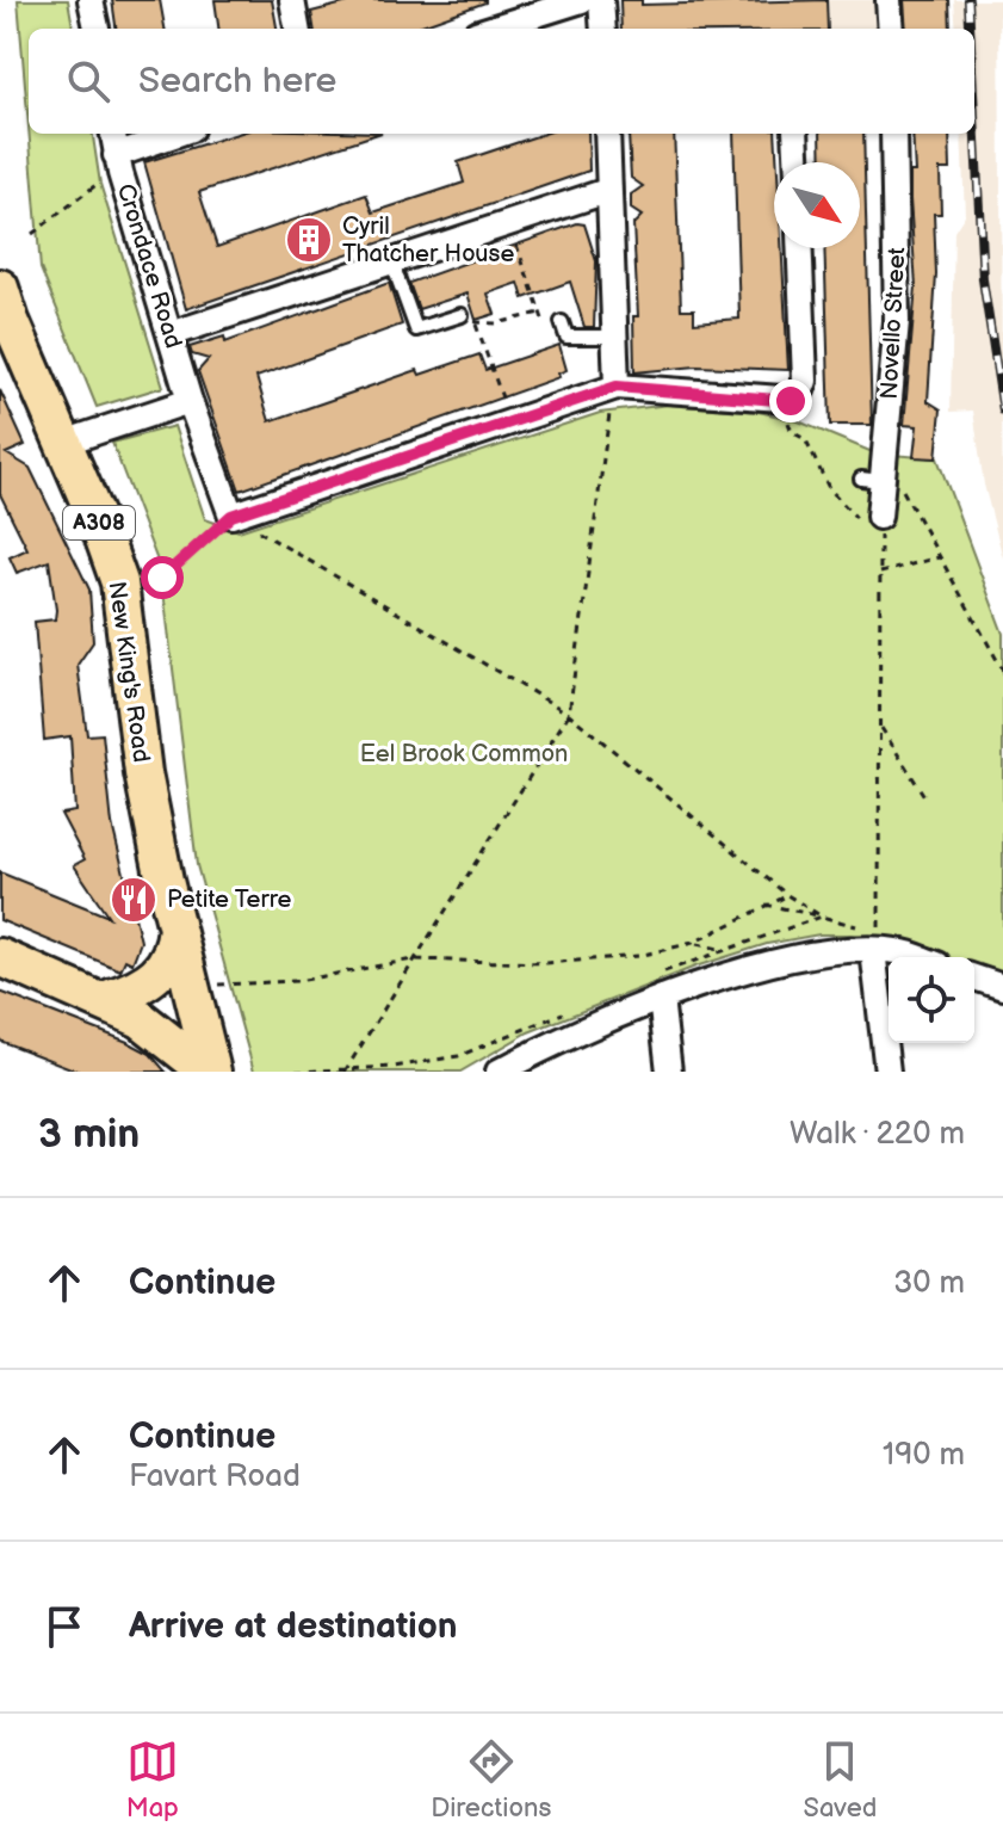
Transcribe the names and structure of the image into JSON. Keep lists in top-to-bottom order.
{
  "streets": {
    "main road": ["A308", "New King's Road"],
    "street": ["Crondace Road", "Novello Street"]
  },
  "parks": ["Eel Brook Common"],
  "places": {
    "building": ["Cyril Thatcher House"],
    "restaurant": ["Petite Terre"]
  },
  "north": "bottom right",
  "page": {
    "search": "Search here",
    "heading": ["3 min", "Walk · 220 m"],
    "list": [
      ["Continue", "30 m"],
      ["Continue", "Favart Road", "190 m"],
      "Arrive at destination"
    ],
    "nav": ["Map", "Directions", "Saved"]
  }
}
